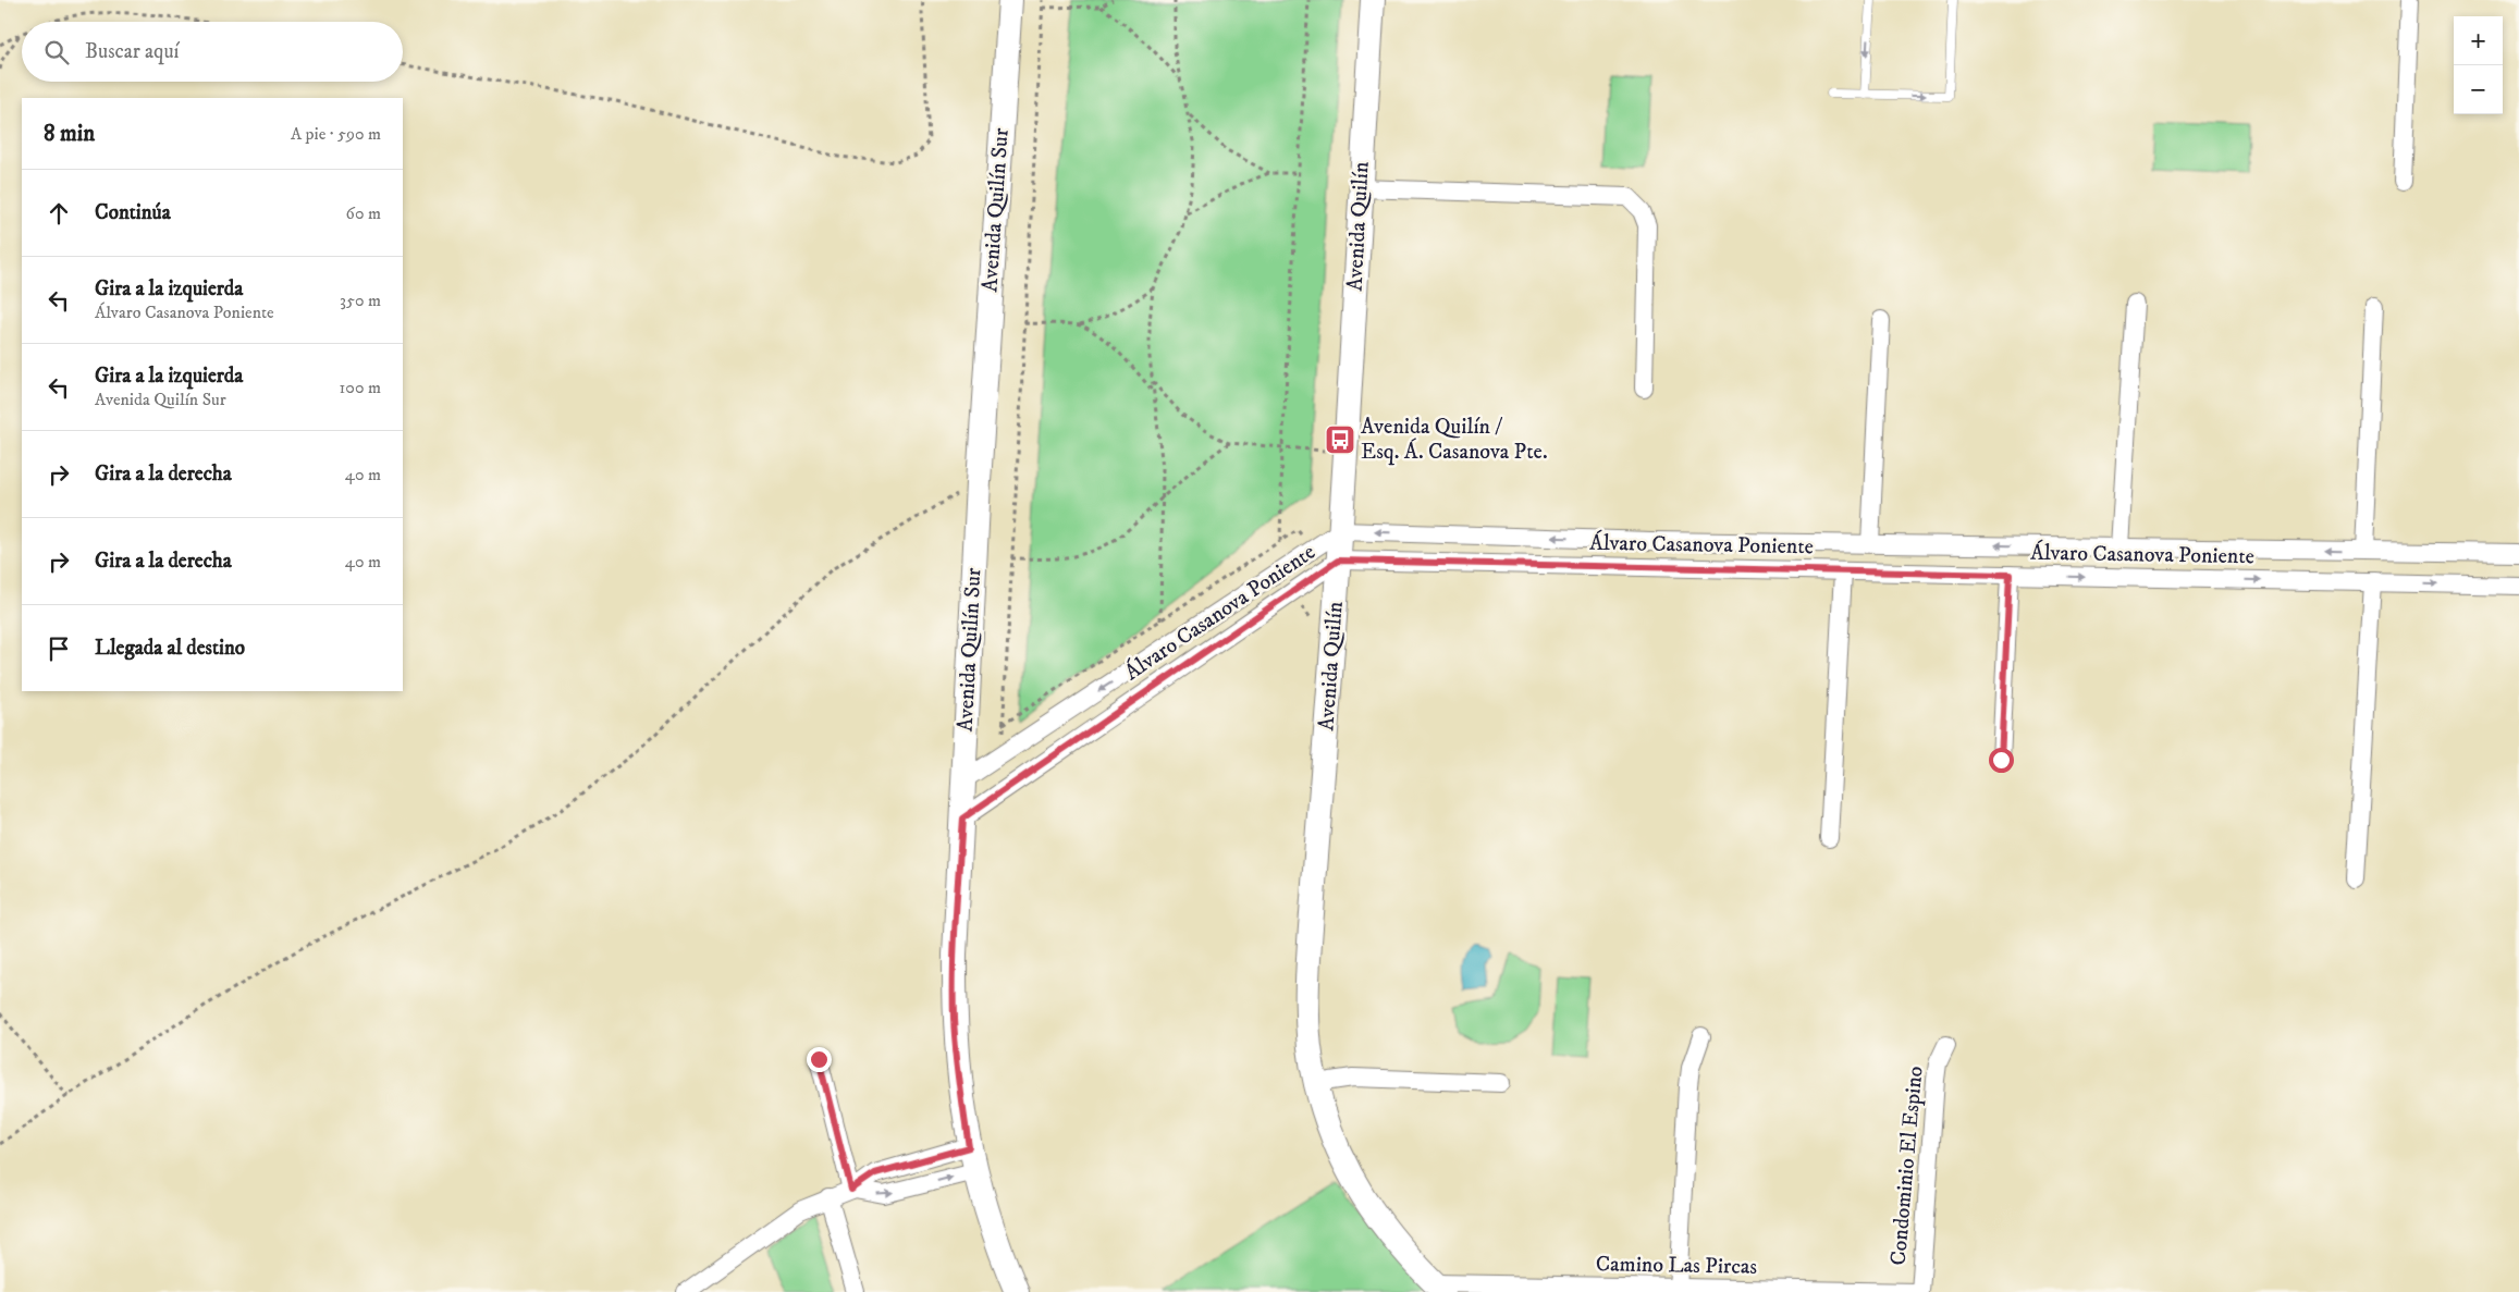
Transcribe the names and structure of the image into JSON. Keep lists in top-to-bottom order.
{
  "streets": {
    "street": [
      "Avenida Quilín Sur",
      "Avenida Quilín",
      "Álvaro Casanova Poniente",
      "Condominio El Espino",
      "Camino Las Pircas"
    ]
  },
  "crossings": [
    ["Avenida Quilín Sur", "Álvaro Casanova Poniente"],
    ["Avenida Quilín", "Álvaro Casanova Poniente"],
    ["Avenida Quilín", "Camino Las Pircas"],
    ["Condominio El Espino", "Camino Las Pircas"]
  ],
  "places": {
    "bus stop": ["Avenida Quilín / Esq. Á. Casanova Pte."]
  },
  "page": {
    "map_buttons": ["+", "−"],
    "search": "Buscar aquí",
    "heading": ["8 min", "A pie · 590 m"],
    "list": [
      ["Continúa", "60 m"],
      ["Gira a la izquierda", "Álvaro Casanova Poniente", "350 m"],
      ["Gira a la izquierda", "Avenida Quilín Sur", "100 m"],
      ["Gira a la derecha", "40 m"],
      ["Gira a la derecha", "40 m"],
      "Llegada al destino"
    ]
  }
}
